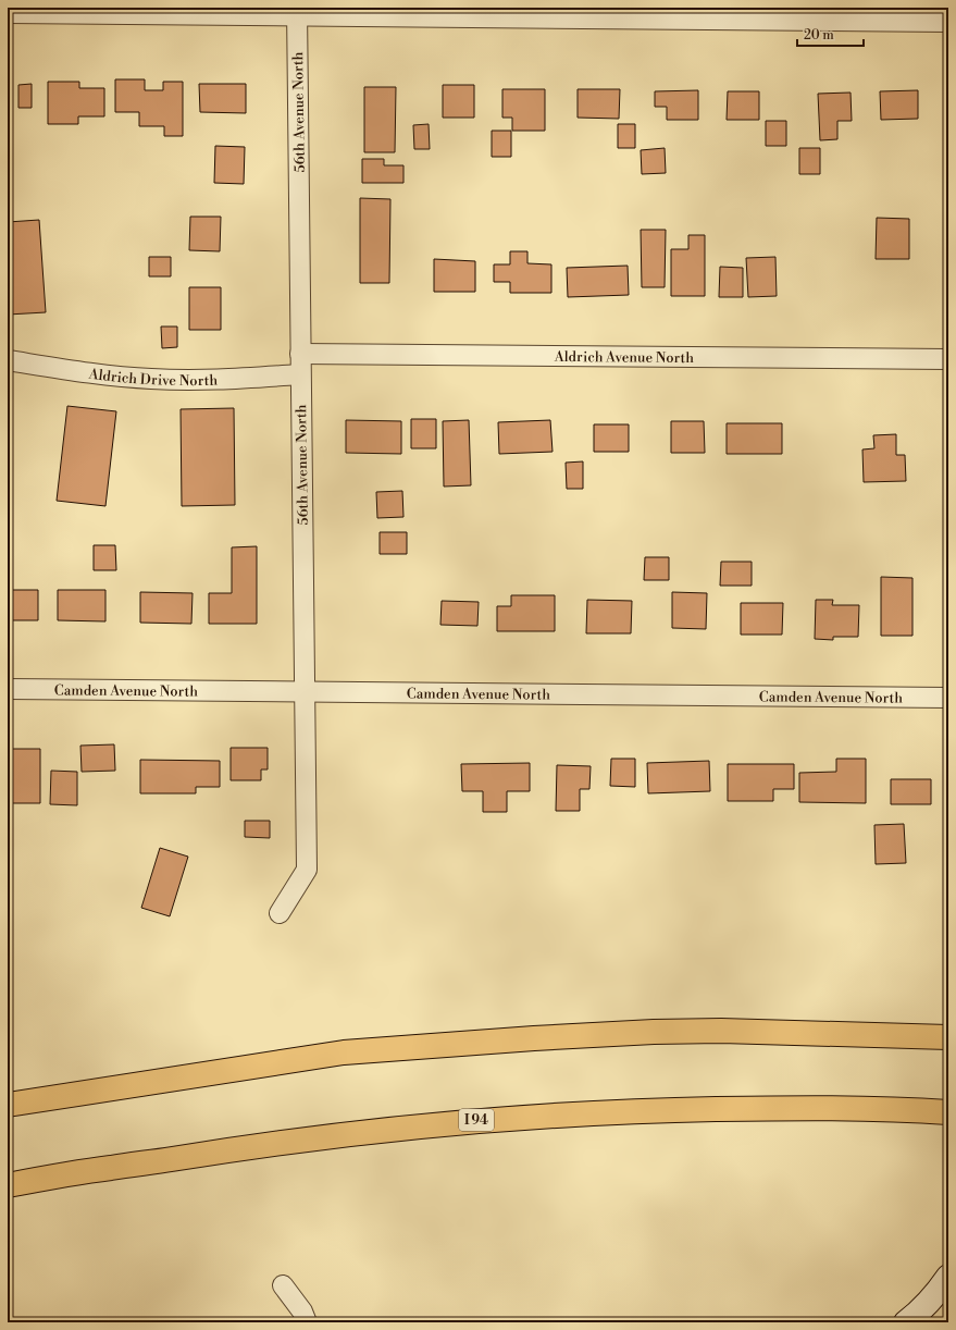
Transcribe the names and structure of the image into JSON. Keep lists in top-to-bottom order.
{
  "streets": {
    "highway": ["I 94"],
    "street": [
      "56th Avenue North",
      "Aldrich Avenue North",
      "Aldrich Drive North",
      "Camden Avenue North"
    ]
  },
  "crossings": [
    ["56th Avenue North", "Aldrich Avenue North"],
    ["56th Avenue North", "Aldrich Drive North"],
    ["56th Avenue North", "Camden Avenue North"]
  ],
  "scale_bar": "20 m"
}
